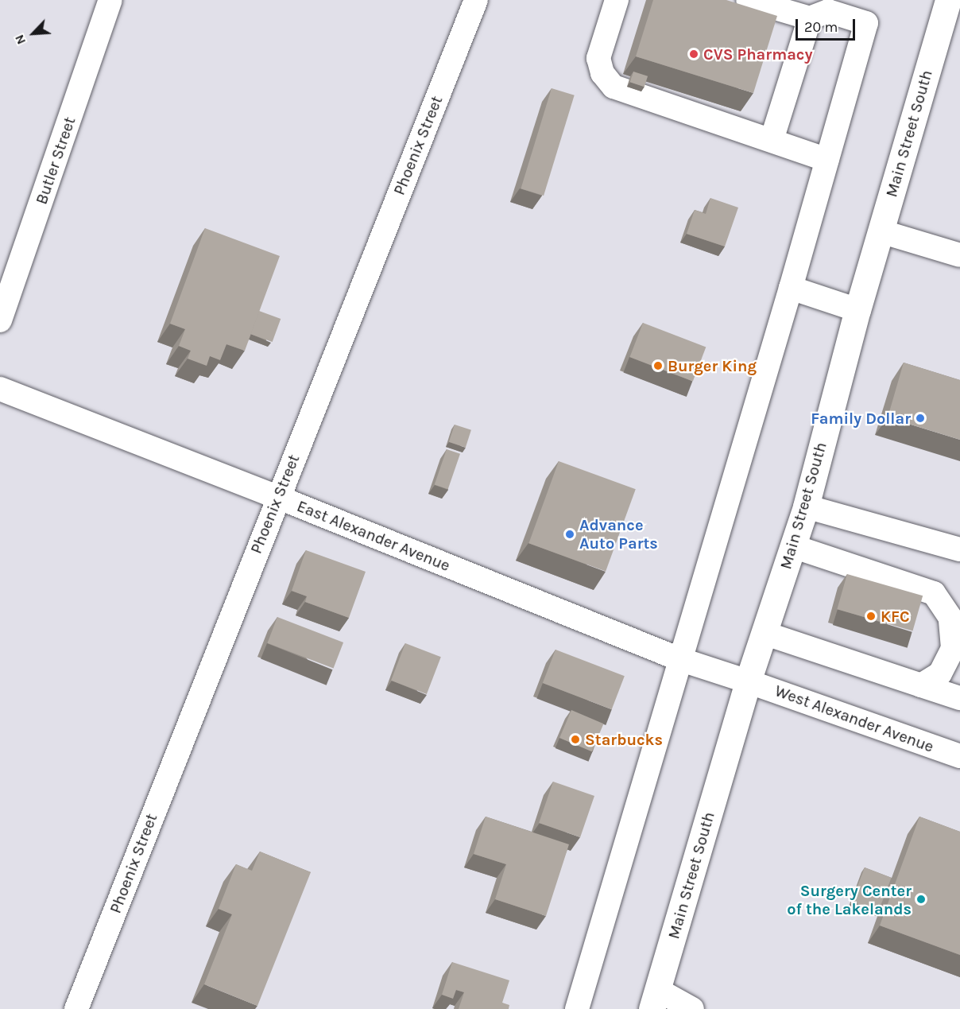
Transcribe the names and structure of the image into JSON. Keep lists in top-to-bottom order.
{
  "streets": {
    "main road": ["Main Street South"],
    "street": [
      "Phoenix Street",
      "Butler Street",
      "East Alexander Avenue",
      "West Alexander Avenue"
    ]
  },
  "crossings": [
    ["Main Street South", "East Alexander Avenue"],
    ["Main Street South", "West Alexander Avenue"],
    ["Phoenix Street", "East Alexander Avenue"],
    ["East Alexander Avenue", "West Alexander Avenue"]
  ],
  "places": [
    "CVS Pharmacy",
    "Burger King",
    "Family Dollar",
    "Advance Auto Parts",
    "KFC",
    "Starbucks",
    "Surgery Center of the Lakelands"
  ],
  "scale_bar": "20 m",
  "north": "bottom left"
}
